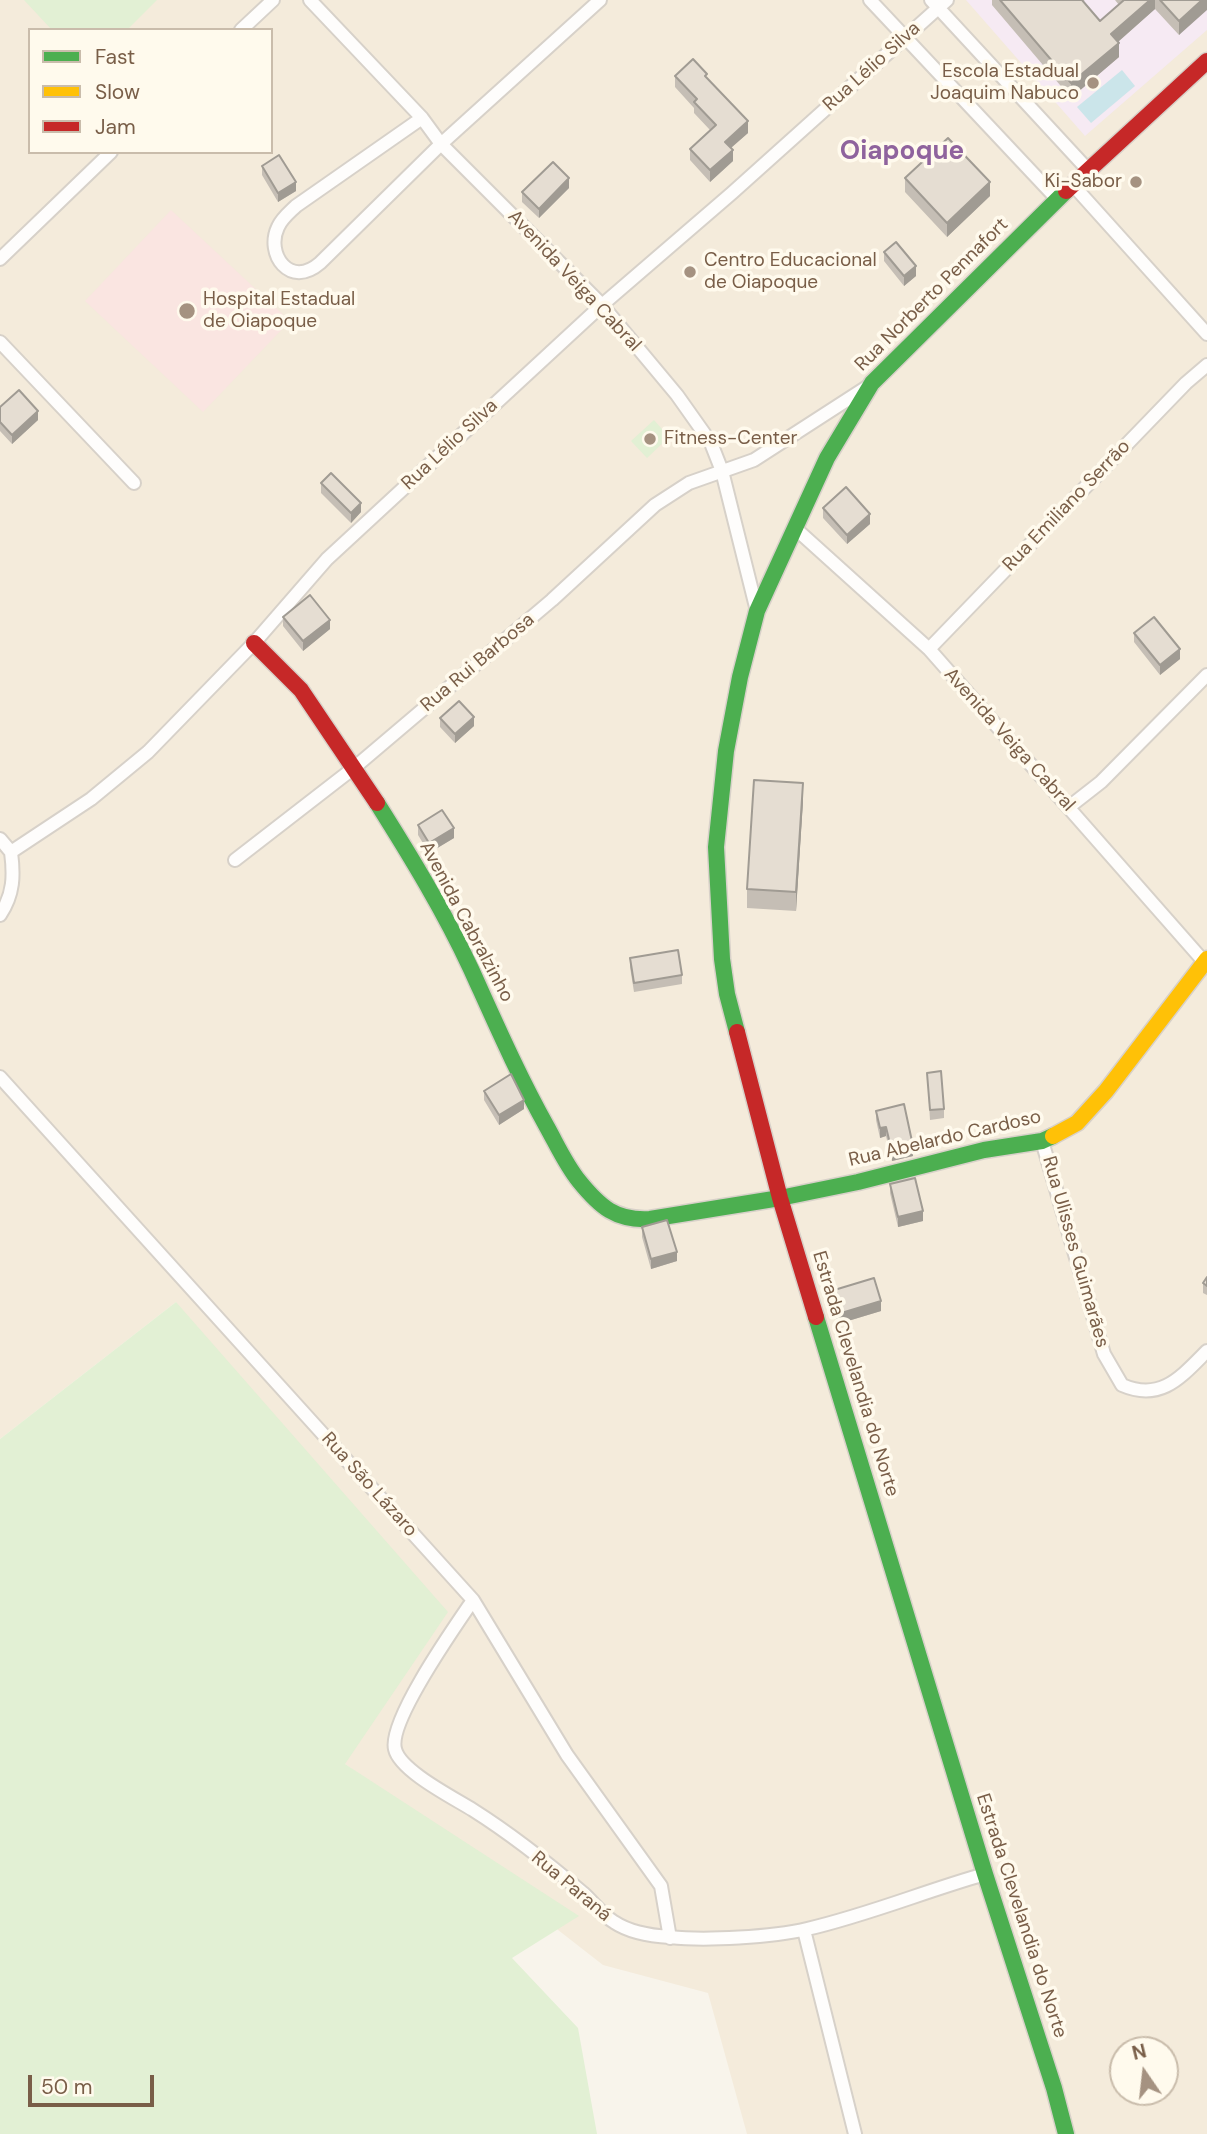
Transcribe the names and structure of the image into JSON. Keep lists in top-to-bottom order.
{
  "streets": {
    "street": [
      "Rua Lélio Silva",
      "Avenida Veiga Cabral",
      "Rua Norberto Pennafort",
      "Rua Emiliano Serrão",
      "Rua Rui Barbosa",
      "Avenida Cabralzinho",
      "Rua Abelardo Cardoso",
      "Rua Ulisses Guimarães",
      "Estrada Clevelandia do Norte",
      "Rua São Lázaro",
      "Rua Paraná"
    ]
  },
  "crossings": [
    ["Rua Lélio Silva", "Avenida Veiga Cabral"],
    ["Rua Lélio Silva", "Avenida Cabralzinho"],
    ["Avenida Veiga Cabral", "Rua Norberto Pennafort"],
    ["Avenida Veiga Cabral", "Rua Emiliano Serrão"],
    ["Avenida Veiga Cabral", "Rua Rui Barbosa"],
    ["Avenida Veiga Cabral", "Rua Abelardo Cardoso"],
    ["Avenida Veiga Cabral", "Estrada Clevelandia do Norte"],
    ["Rua Norberto Pennafort", "Rua Rui Barbosa"],
    ["Rua Norberto Pennafort", "Estrada Clevelandia do Norte"],
    ["Rua Rui Barbosa", "Avenida Cabralzinho"],
    ["Avenida Cabralzinho", "Rua Abelardo Cardoso"],
    ["Rua Abelardo Cardoso", "Rua Ulisses Guimarães"],
    ["Rua Abelardo Cardoso", "Estrada Clevelandia do Norte"],
    ["Estrada Clevelandia do Norte", "Rua Paraná"],
    ["Rua São Lázaro", "Rua Paraná"]
  ],
  "districts": ["Oiapoque"],
  "places": [
    "Escola Estadual Joaquim Nabuco",
    "Ki-Sabor",
    "Centro Educacional de Oiapoque",
    "Hospital Estadual de Oiapoque",
    "Fitness-Center"
  ],
  "legend": ["Fast", "Slow", "Jam"],
  "scale_bar": "50 m",
  "north": "top"
}
